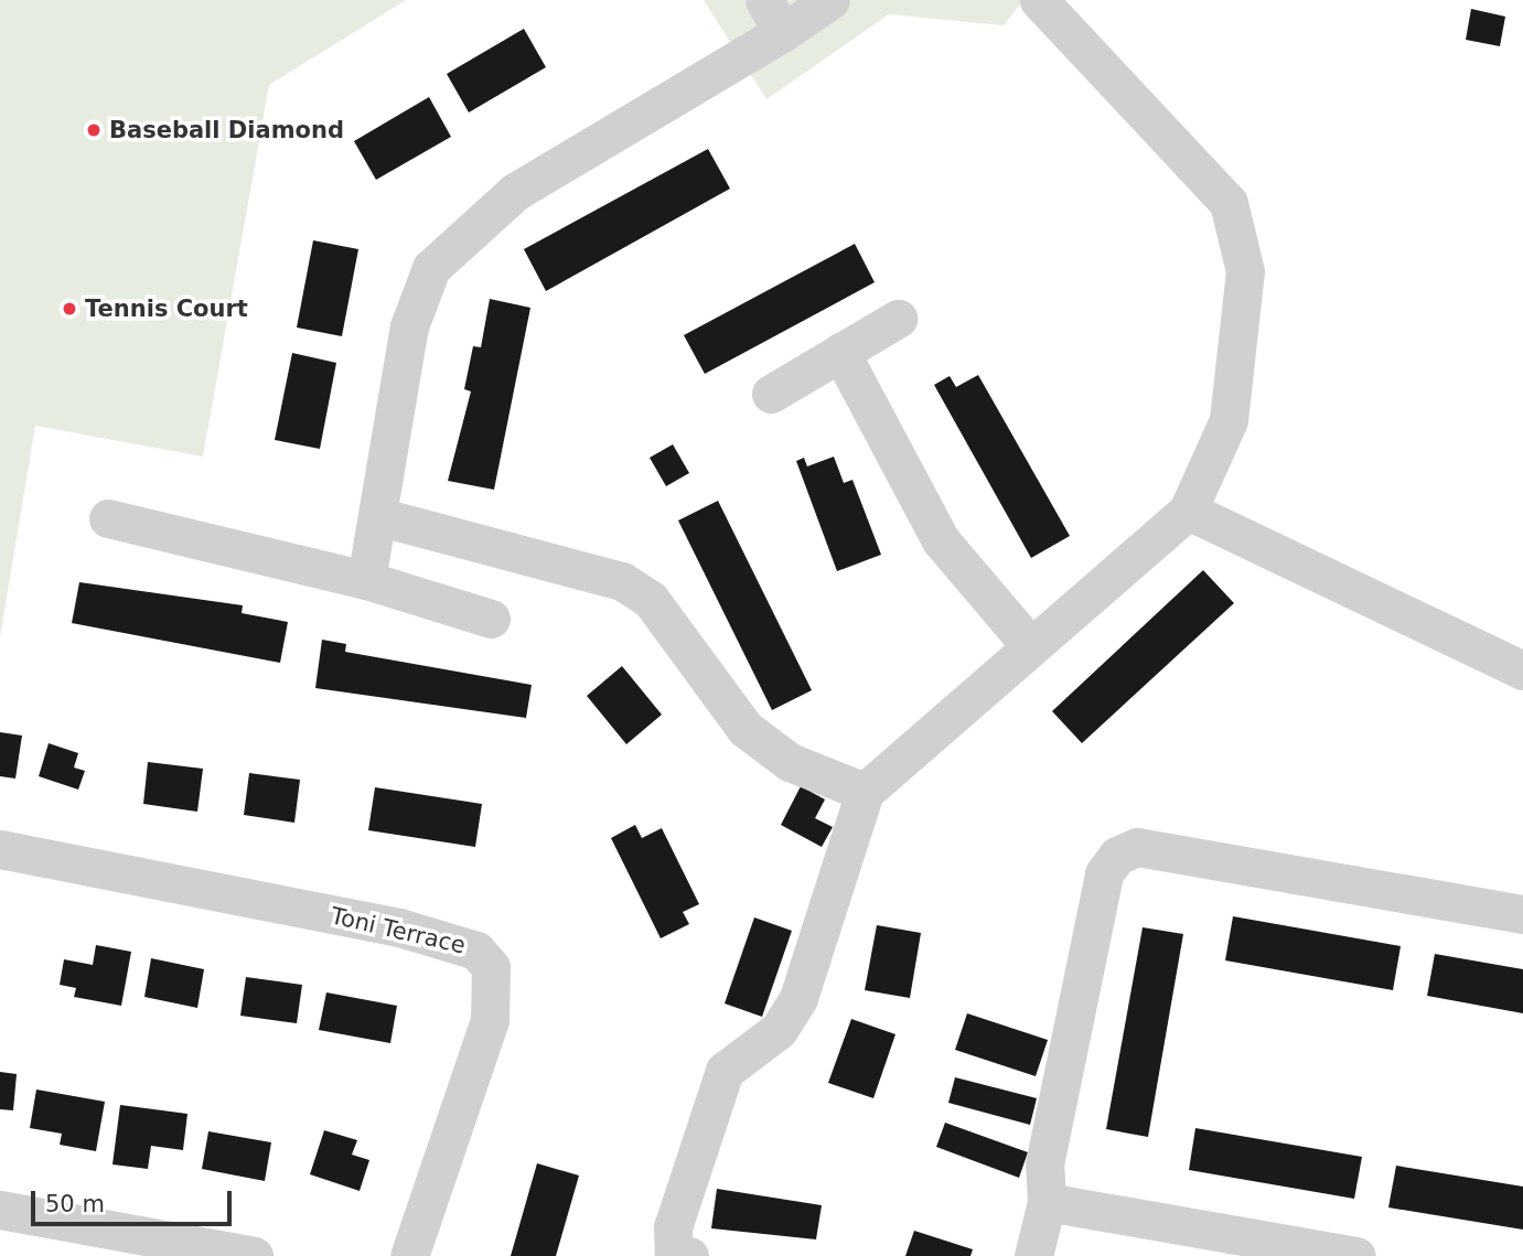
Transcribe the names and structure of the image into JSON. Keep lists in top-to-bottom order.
{
  "streets": {
    "street": ["Toni Terrace"]
  },
  "places": ["Baseball Diamond", "Tennis Court"],
  "scale_bar": "50 m"
}
